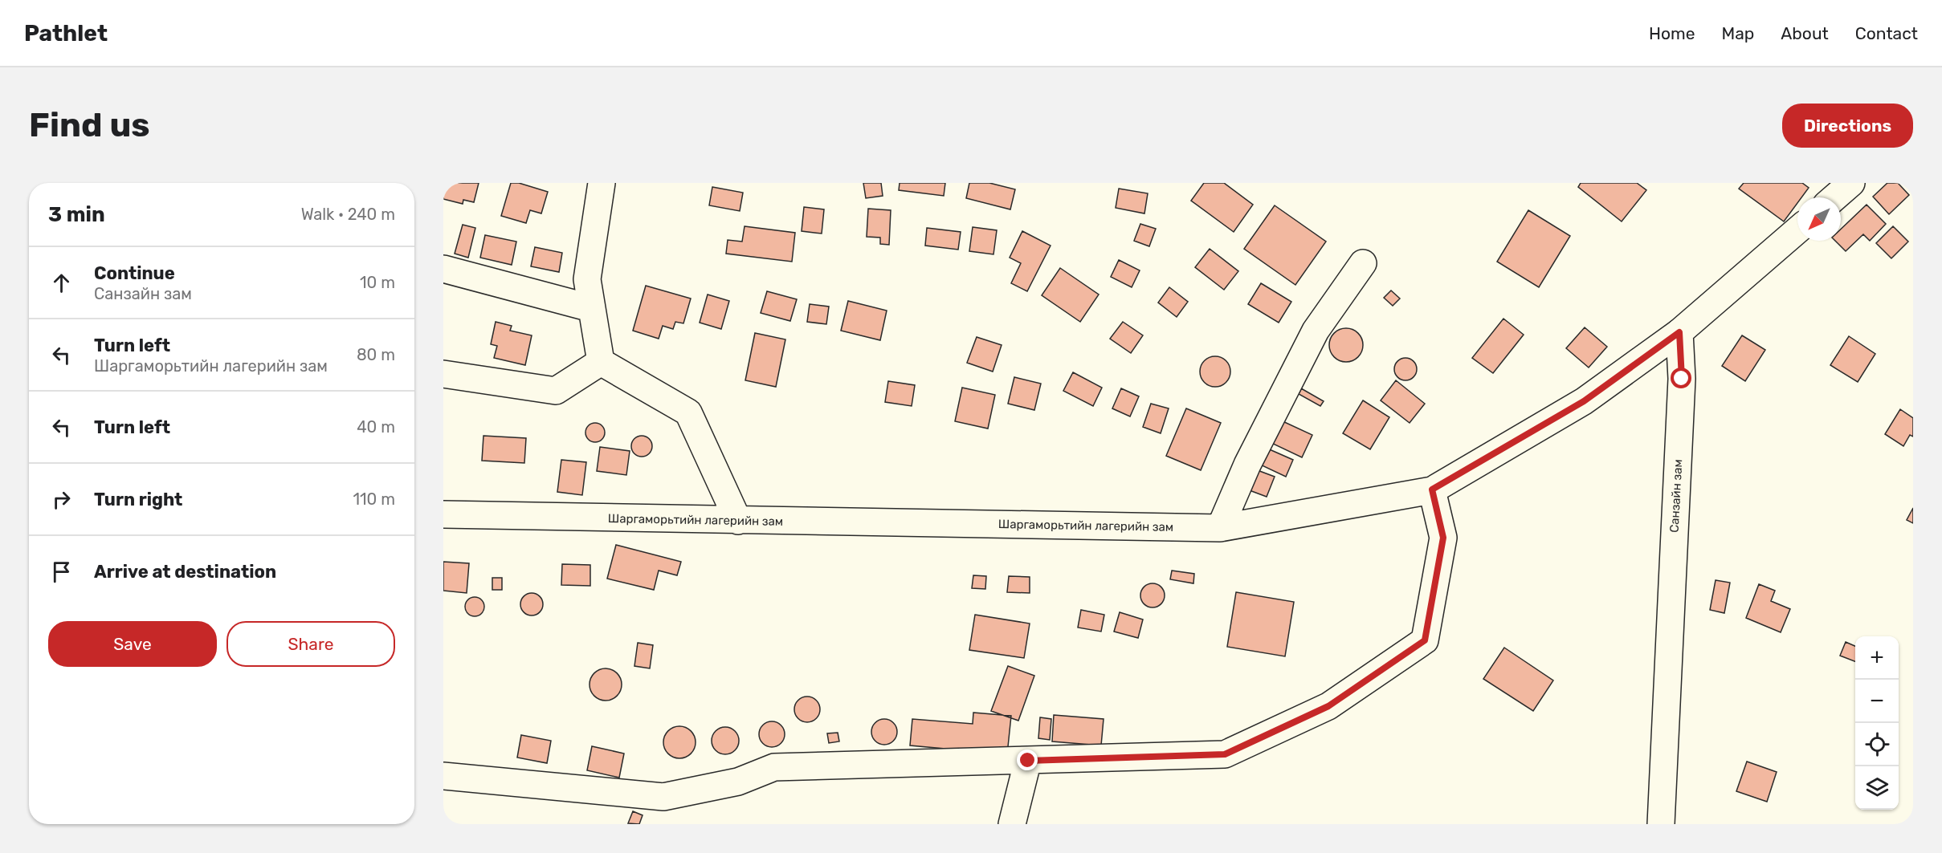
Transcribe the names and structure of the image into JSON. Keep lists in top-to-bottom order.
{
  "streets": {
    "street": ["Санзайн зам", "Шаргаморьтийн лагерийн зам"]
  },
  "crossings": [
    ["Санзайн зам", "Шаргаморьтийн лагерийн зам"]
  ],
  "north": "bottom left",
  "page": {
    "header": "Pathlet",
    "nav": [
      "Home",
      "Map",
      "About",
      "Contact"
    ],
    "buttons": [
      "Directions",
      ["Save", "Share"]
    ],
    "title": "Find us",
    "heading": ["3 min", "Walk · 240 m"],
    "list": [
      ["Continue", "Санзайн зам", "10 m"],
      ["Turn left", "Шаргаморьтийн лагерийн зам", "80 m"],
      ["Turn left", "40 m"],
      ["Turn right", "110 m"],
      "Arrive at destination"
    ],
    "map_buttons": ["+", "−"]
  }
}
